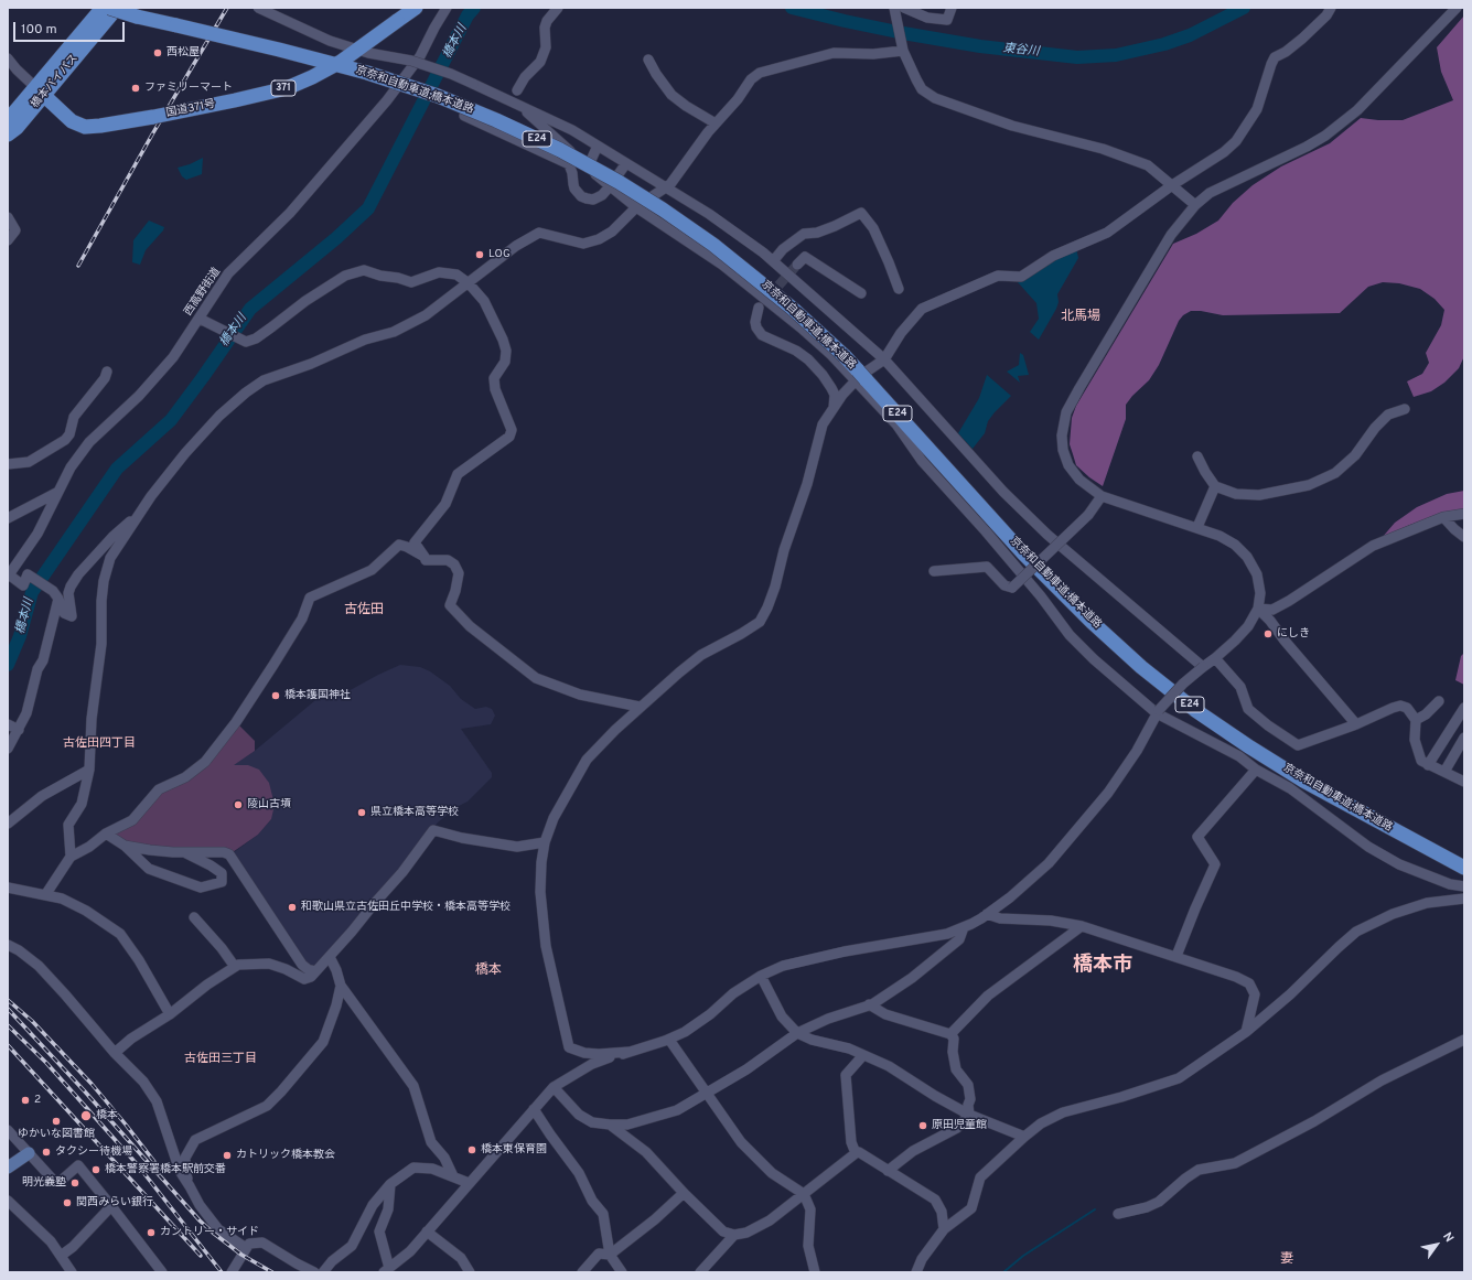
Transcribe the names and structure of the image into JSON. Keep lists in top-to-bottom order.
{
  "streets": {
    "highway": [
      "橋本バイパス",
      "371",
      "京奈和自動車道;橋本道路",
      "国道371号",
      "E24"
    ],
    "street": ["西高野街道"]
  },
  "crossings": [
    ["橋本バイパス", "国道371号"]
  ],
  "districts": [
    "北馬場",
    "古佐田",
    "古佐田四丁目",
    "橋本市",
    "橋本",
    "古佐田三丁目",
    "妻"
  ],
  "water": ["橋本川", "東谷川"],
  "places": [
    "西松屋",
    "ファミリーマート",
    "LOG",
    "にしき",
    "橋本護国神社",
    "陵山古墳",
    "県立橋本高等学校",
    "和歌山県立古佐田丘中学校・橋本高等学校",
    "2",
    "橋本",
    "ゆかいな図書館",
    "原田児童館",
    "橋本東保育園",
    "タクシー待機場",
    "カトリック橋本教会",
    "橋本警察署橋本駅前交番",
    "明光義塾",
    "関西みらい銀行",
    "カントリー・サイド"
  ],
  "scale_bar": "100 m",
  "north": "top right"
}
